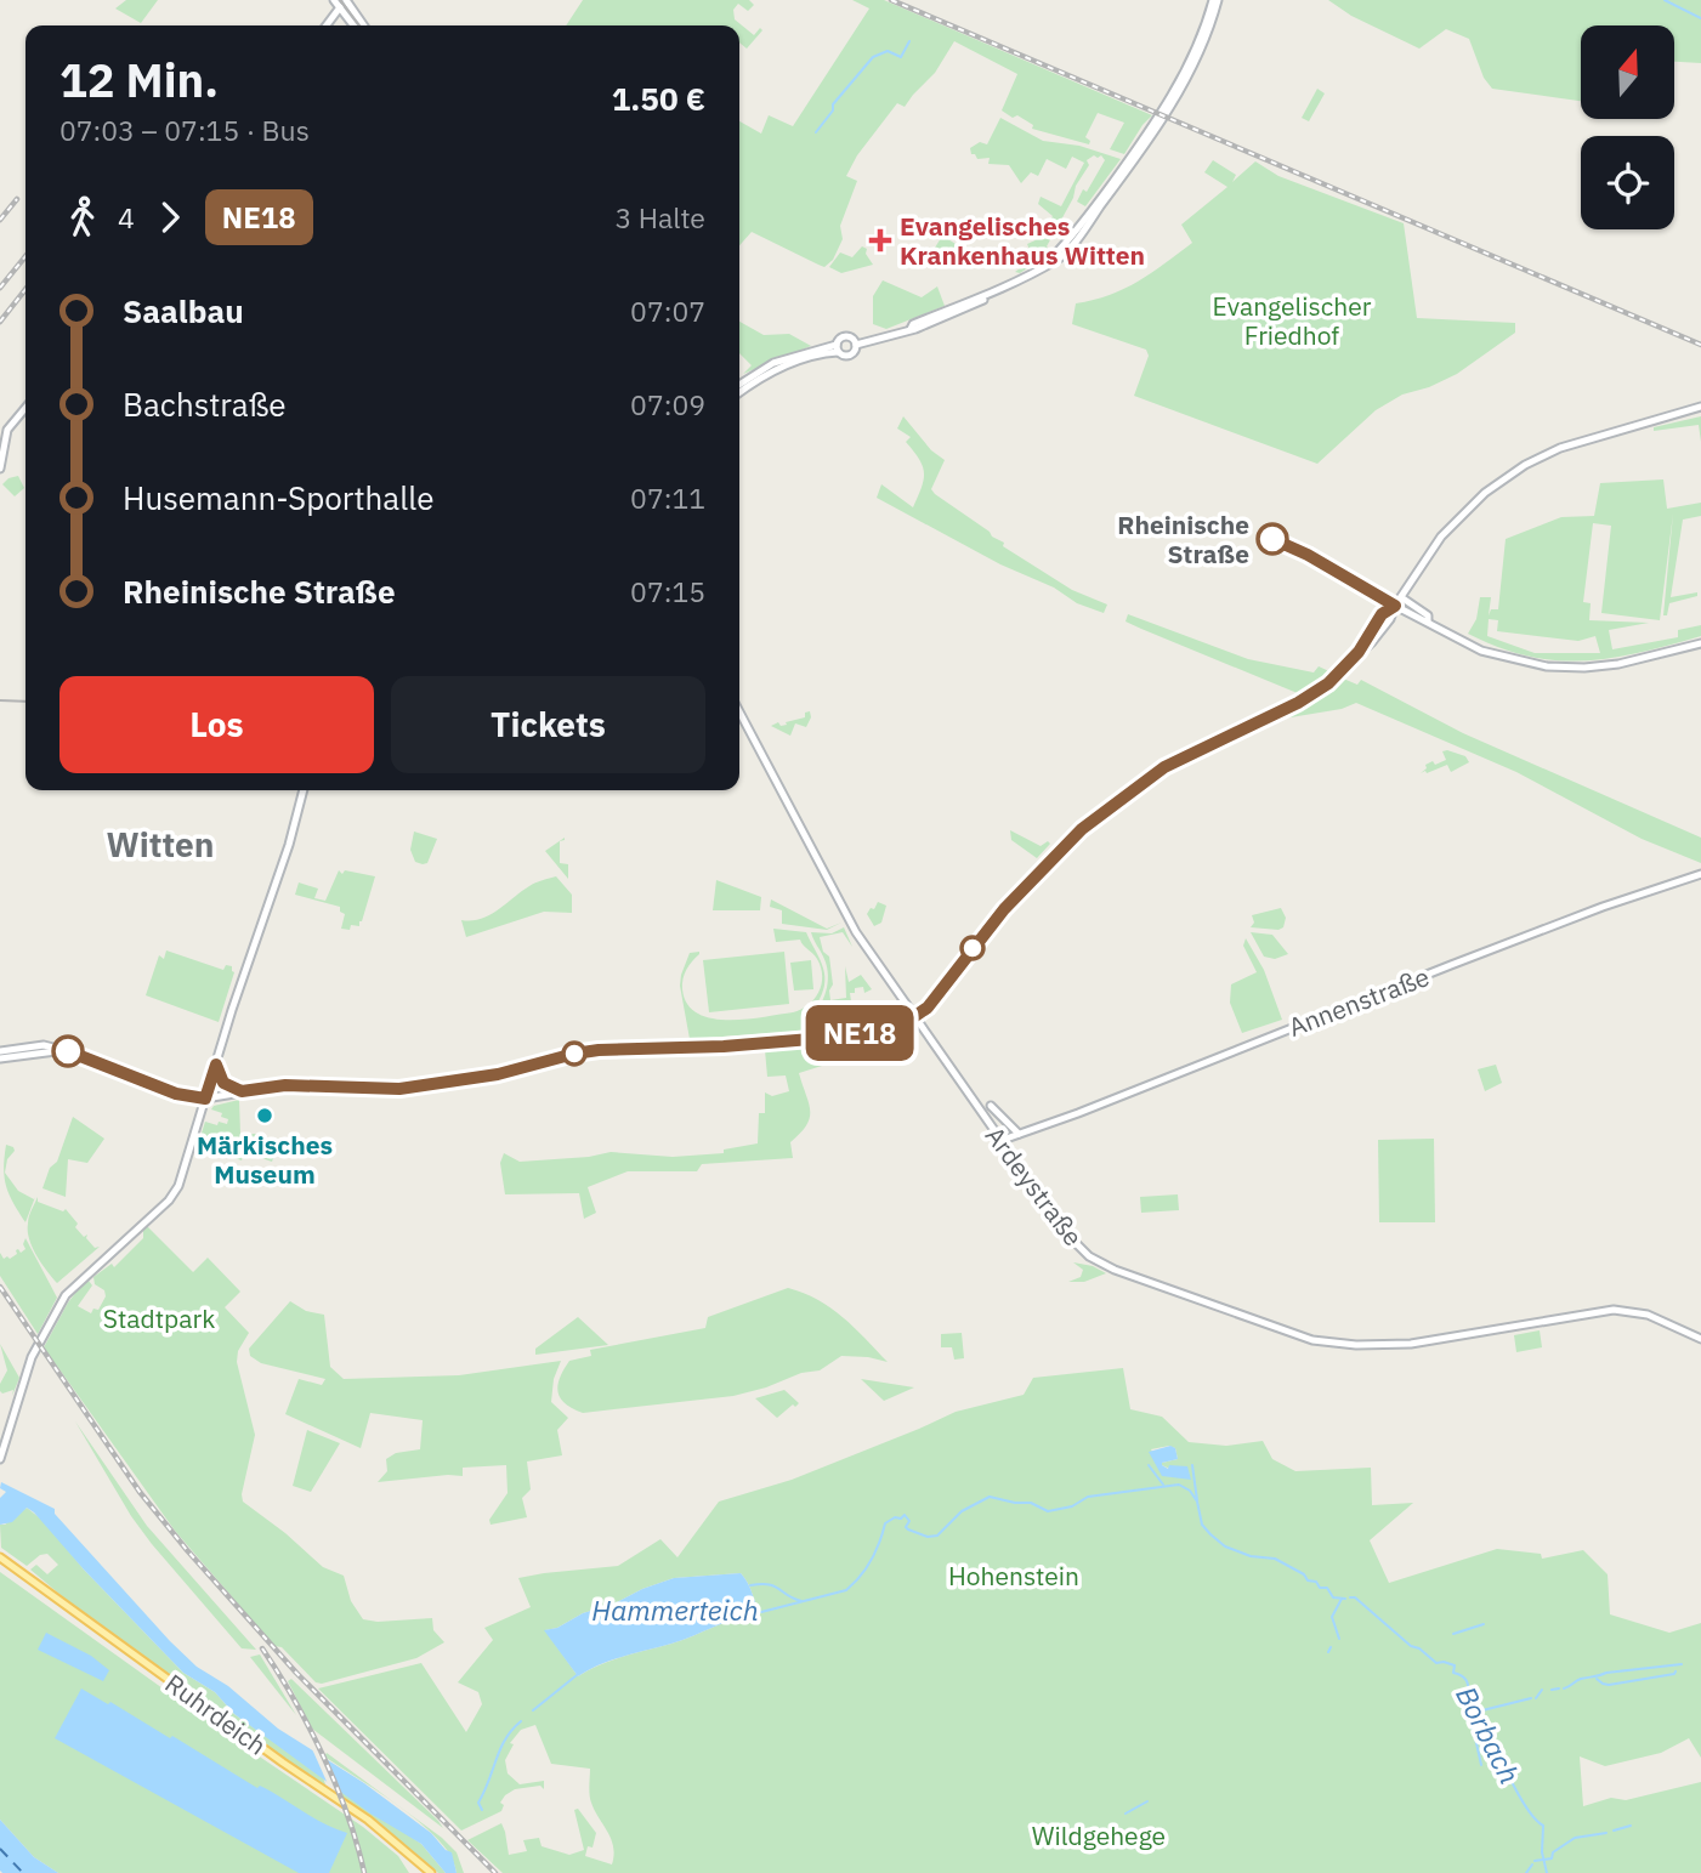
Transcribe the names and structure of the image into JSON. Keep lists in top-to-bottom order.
{
  "streets": {
    "main road": ["Annenstraße", "Ardeystraße", "Ruhrdeich"]
  },
  "crossings": [
    ["Annenstraße", "Ardeystraße"]
  ],
  "districts": ["Witten"],
  "water": ["Hammerteich", "Borbach"],
  "parks": [
    "Evangelischer Friedhof",
    "Stadtpark",
    "Hohenstein",
    "Wildgehege"
  ],
  "places": {
    "health": ["Evangelisches Krankenhaus Witten"],
    "other": ["Rheinische Straße", "Märkisches Museum"]
  },
  "lines": ["bus line NE18"],
  "north": "top",
  "page": {
    "on_map": "NE18",
    "heading": ["12 Min.", "07:03 – 07:15 · Bus", "1.50 €"],
    "legs": ["4", "NE18", "3 Halte"],
    "list": [
      {
        "name": "Saalbau",
        "value": "07:07"
      },
      {
        "name": "Bachstraße",
        "value": "07:09"
      },
      {
        "name": "Husemann-Sporthalle",
        "value": "07:11"
      },
      {
        "name": "Rheinische Straße",
        "value": "07:15"
      }
    ],
    "buttons": ["Los", "Tickets"]
  }
}
